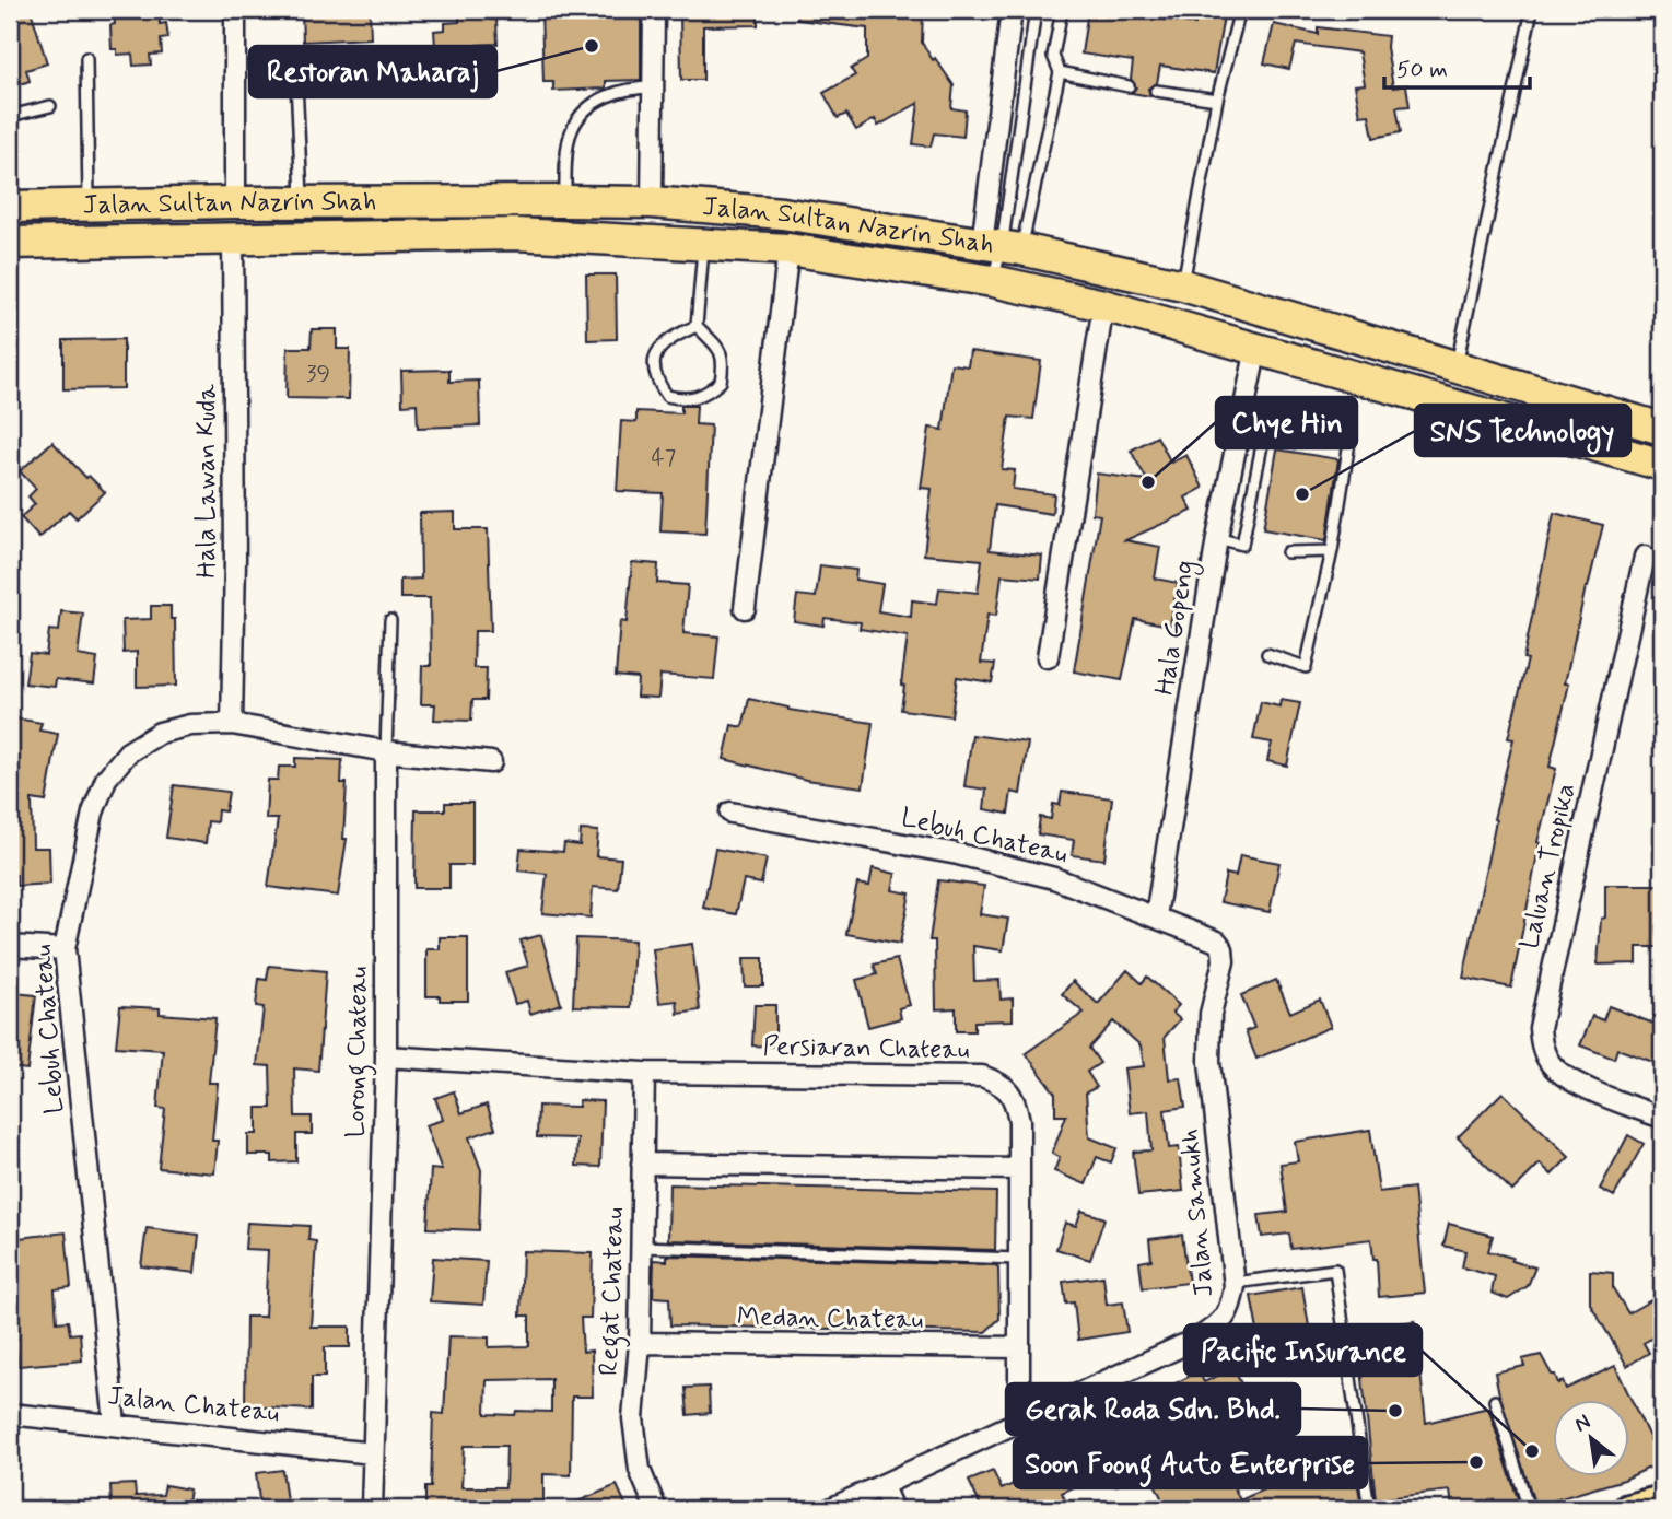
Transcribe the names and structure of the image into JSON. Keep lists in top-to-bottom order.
{
  "streets": {
    "highway": ["Jalan Sultan Nazrin Shah"],
    "street": [
      "Hala Lawan Kuda",
      "Hala Gopeng",
      "Lebuh Chateau",
      "Laluan Tropika",
      "Persiaran Chateau",
      "Lorong Chateau",
      "Jalan Samukh",
      "Regat Chateau",
      "Medan Chateau",
      "Jalan Chateau"
    ]
  },
  "crossings": [
    ["Jalan Sultan Nazrin Shah", "Hala Lawan Kuda"],
    ["Jalan Sultan Nazrin Shah", "Hala Gopeng"],
    ["Hala Lawan Kuda", "Lebuh Chateau"],
    ["Hala Gopeng", "Lebuh Chateau"],
    ["Lebuh Chateau", "Jalan Samukh"],
    ["Lebuh Chateau", "Jalan Chateau"],
    ["Persiaran Chateau", "Lorong Chateau"],
    ["Persiaran Chateau", "Jalan Samukh"],
    ["Persiaran Chateau", "Regat Chateau"],
    ["Persiaran Chateau", "Medan Chateau"],
    ["Lorong Chateau", "Jalan Chateau"],
    ["Regat Chateau", "Medan Chateau"]
  ],
  "places": [
    "Restoran Maharaj",
    "Chye Hin",
    "SNS Technology",
    "Gerak Roda Sdn. Bhd.",
    "Pacific Insurance",
    "Soon Foong Auto Enterprise"
  ],
  "house_numbers": ["39", "47"],
  "scale_bar": "50 m",
  "north": "top left"
}
